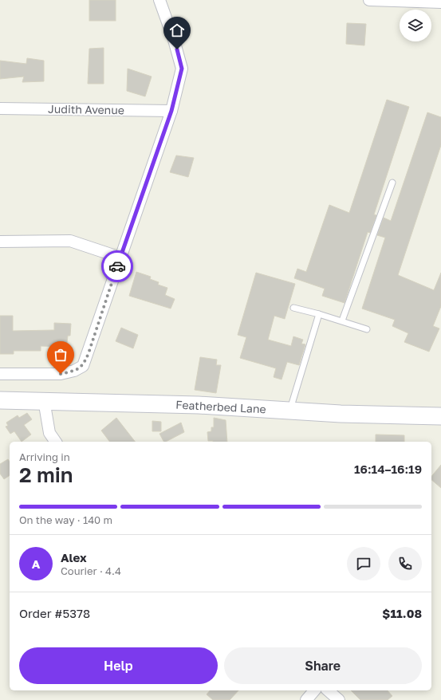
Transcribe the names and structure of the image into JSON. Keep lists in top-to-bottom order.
{
  "streets": {
    "main road": ["Featherbed Lane"],
    "street": ["Judith Avenue"]
  },
  "page": {
    "heading": ["2 min", "Arriving in", "16:14–16:19"],
    "panel": [
      "Alex",
      "Courier · 4.4",
      "Order #5378",
      "$11.08"
    ],
    "bar": "On the way · 140 m",
    "round": "A",
    "buttons": ["Help", "Share"]
  }
}
